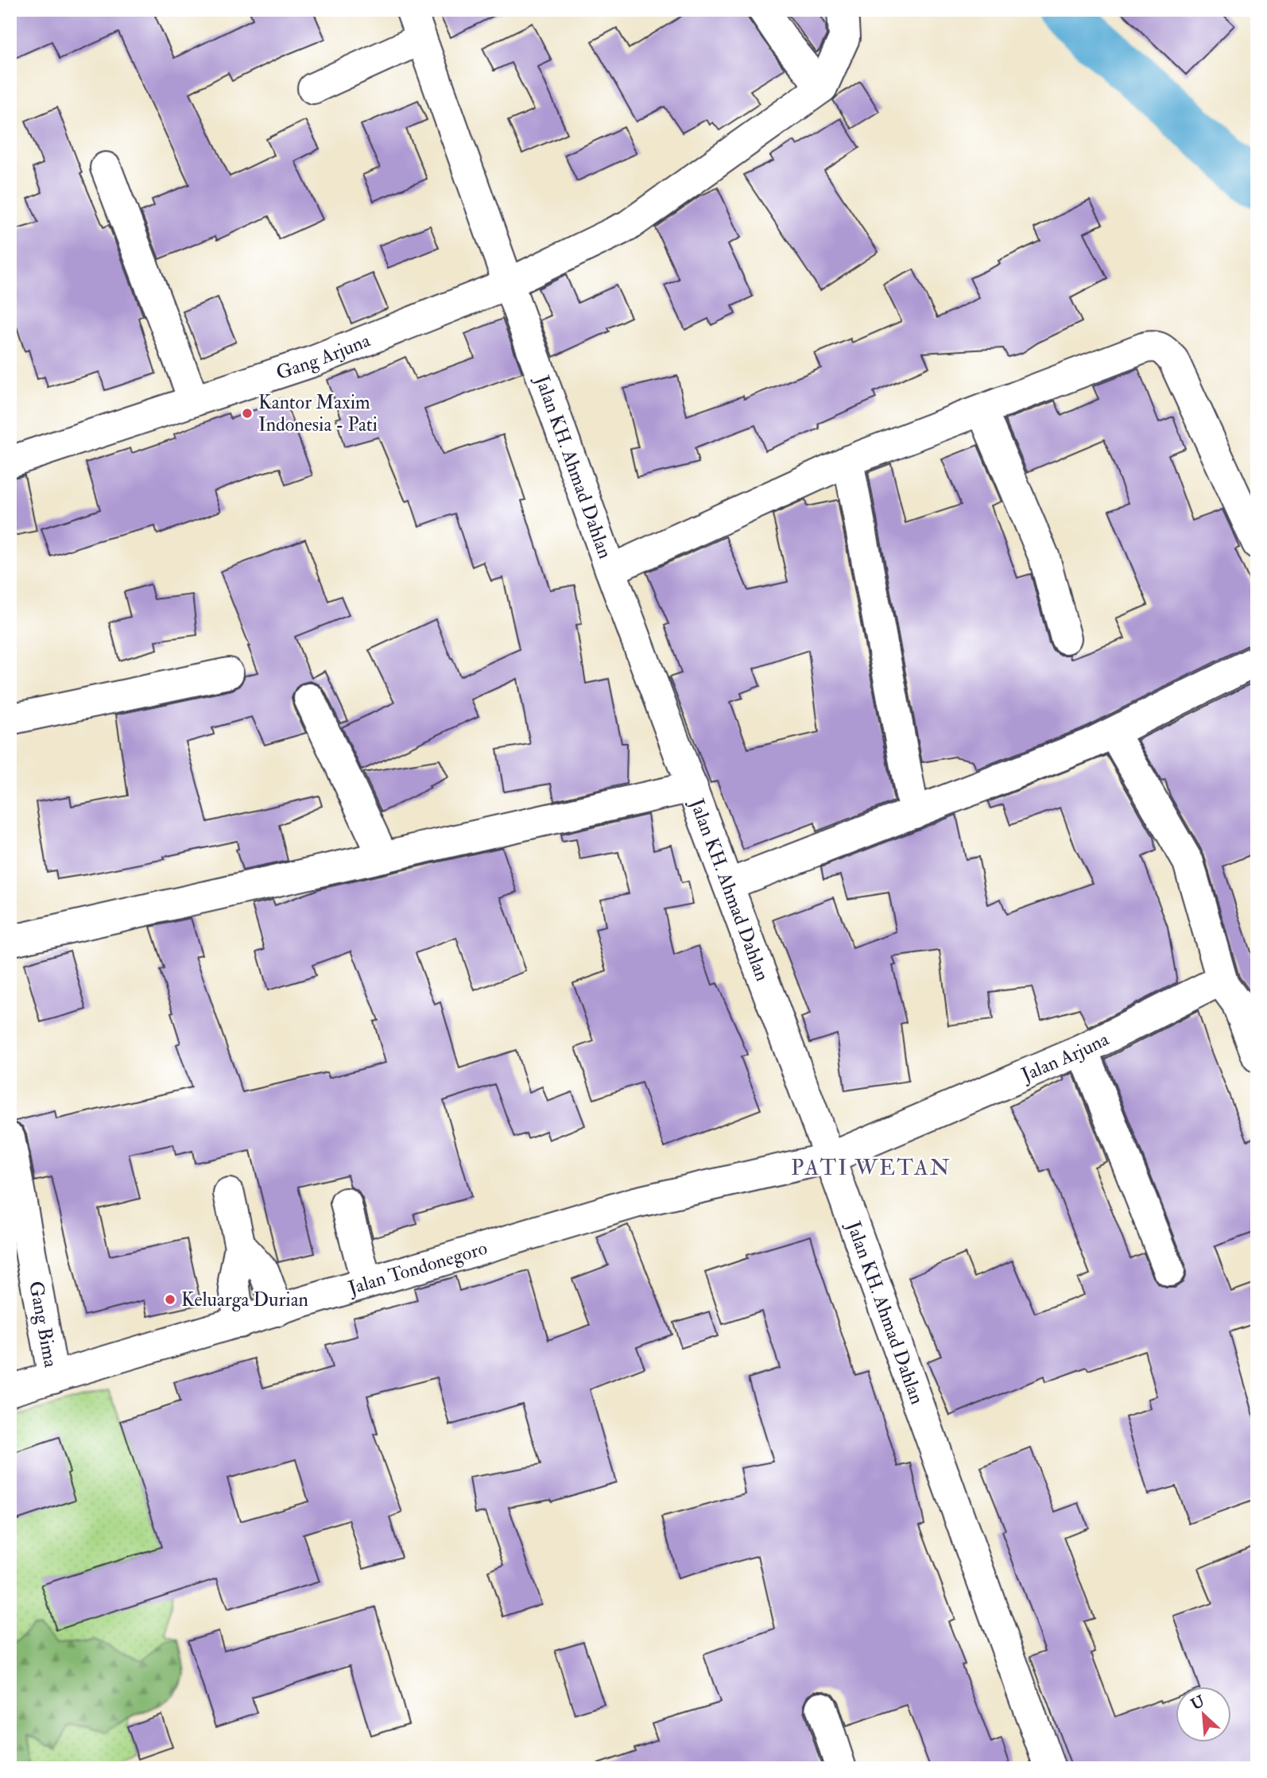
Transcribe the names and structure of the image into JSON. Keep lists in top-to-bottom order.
{
  "streets": {
    "street": [
      "Gang Arjuna",
      "Jalan KH. Ahmad Dahlan",
      "Jalan Arjuna",
      "Jalan Tondonegoro",
      "Gang Bima"
    ]
  },
  "crossings": [
    ["Gang Arjuna", "Jalan KH. Ahmad Dahlan"],
    ["Jalan KH. Ahmad Dahlan", "Jalan Arjuna"],
    ["Jalan KH. Ahmad Dahlan", "Jalan Tondonegoro"],
    ["Jalan Arjuna", "Jalan Tondonegoro"],
    ["Jalan Tondonegoro", "Gang Bima"]
  ],
  "districts": ["PATI WETAN"],
  "places": ["Kantor Maxim Indonesia - Pati", "Keluarga Durian"],
  "north": "top left"
}
